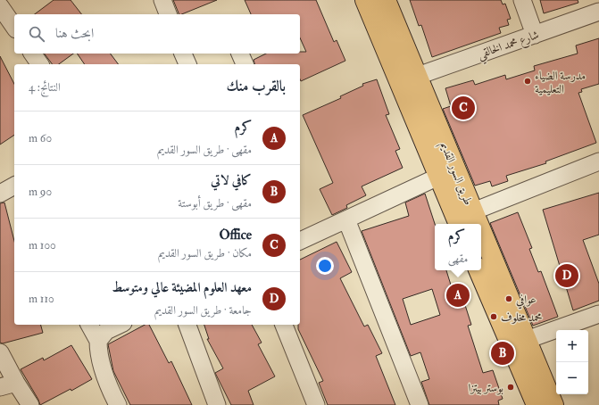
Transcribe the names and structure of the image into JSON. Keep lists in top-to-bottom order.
{
  "streets": {
    "main road": ["طريق السور القديم"],
    "street": ["شارع محمد الخالقي"]
  },
  "crossings": [
    ["شارع محمد الخالقي", "طريق السور القديم"]
  ],
  "places": [
    "مدرسة الضياء التعليمية",
    "عوافي",
    "محمد مخلوف",
    "بوستر بيتزا"
  ],
  "page": {
    "search": "ابحث هنا",
    "heading": ["بالقرب منك", "النتائج: 4"],
    "pins": [
      "C",
      "D",
      "A",
      "B"
    ],
    "list": [
      {
        "mark": "A",
        "name": "كرم",
        "note": "مقهى · طريق السور القديم",
        "value": "60 m"
      },
      {
        "mark": "B",
        "name": "كافي لاتي",
        "note": "مقهى · طريق أبوستة",
        "value": "90 m"
      },
      {
        "mark": "C",
        "name": "Office",
        "note": "مكان · طريق السور القديم",
        "value": "100 m"
      },
      {
        "mark": "D",
        "name": "معهد العلوم المضيئة عالي ومتوسط",
        "note": "جامعة · طريق السور القديم",
        "value": "110 m"
      }
    ],
    "popup": ["كرم", "مقهى"],
    "map_buttons": ["+", "−"]
  }
}
